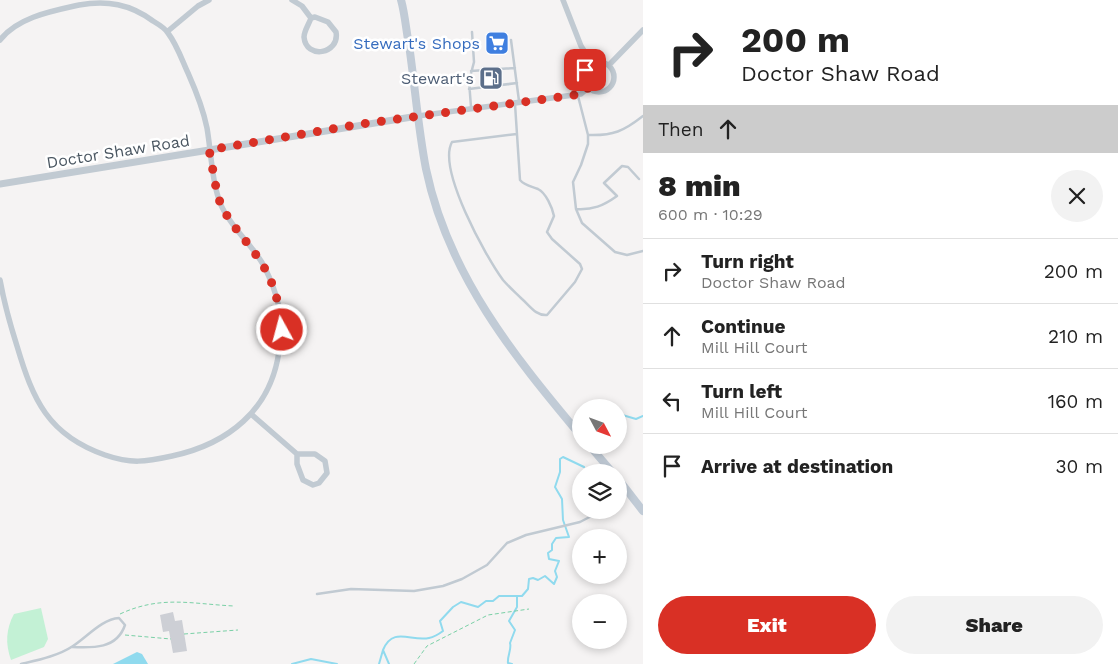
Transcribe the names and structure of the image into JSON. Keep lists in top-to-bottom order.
{
  "streets": {
    "street": ["Doctor Shaw Road"]
  },
  "places": {
    "supermarket": ["Stewart's Shops"],
    "fuel station": ["Stewart's"]
  },
  "north": "bottom right",
  "page": {
    "turn": ["200 m", "Doctor Shaw Road"],
    "then": "Then",
    "heading": ["8 min", "600 m · 10:29"],
    "list": [
      {
        "name": "Turn right",
        "note": "Doctor Shaw Road",
        "value": "200 m"
      },
      {
        "name": "Continue",
        "note": "Mill Hill Court",
        "value": "210 m"
      },
      {
        "name": "Turn left",
        "note": "Mill Hill Court",
        "value": "160 m"
      },
      {
        "name": "Arrive at destination",
        "value": "30 m"
      }
    ],
    "map_buttons": ["+", "−"],
    "buttons": ["Exit", "Share"]
  }
}
